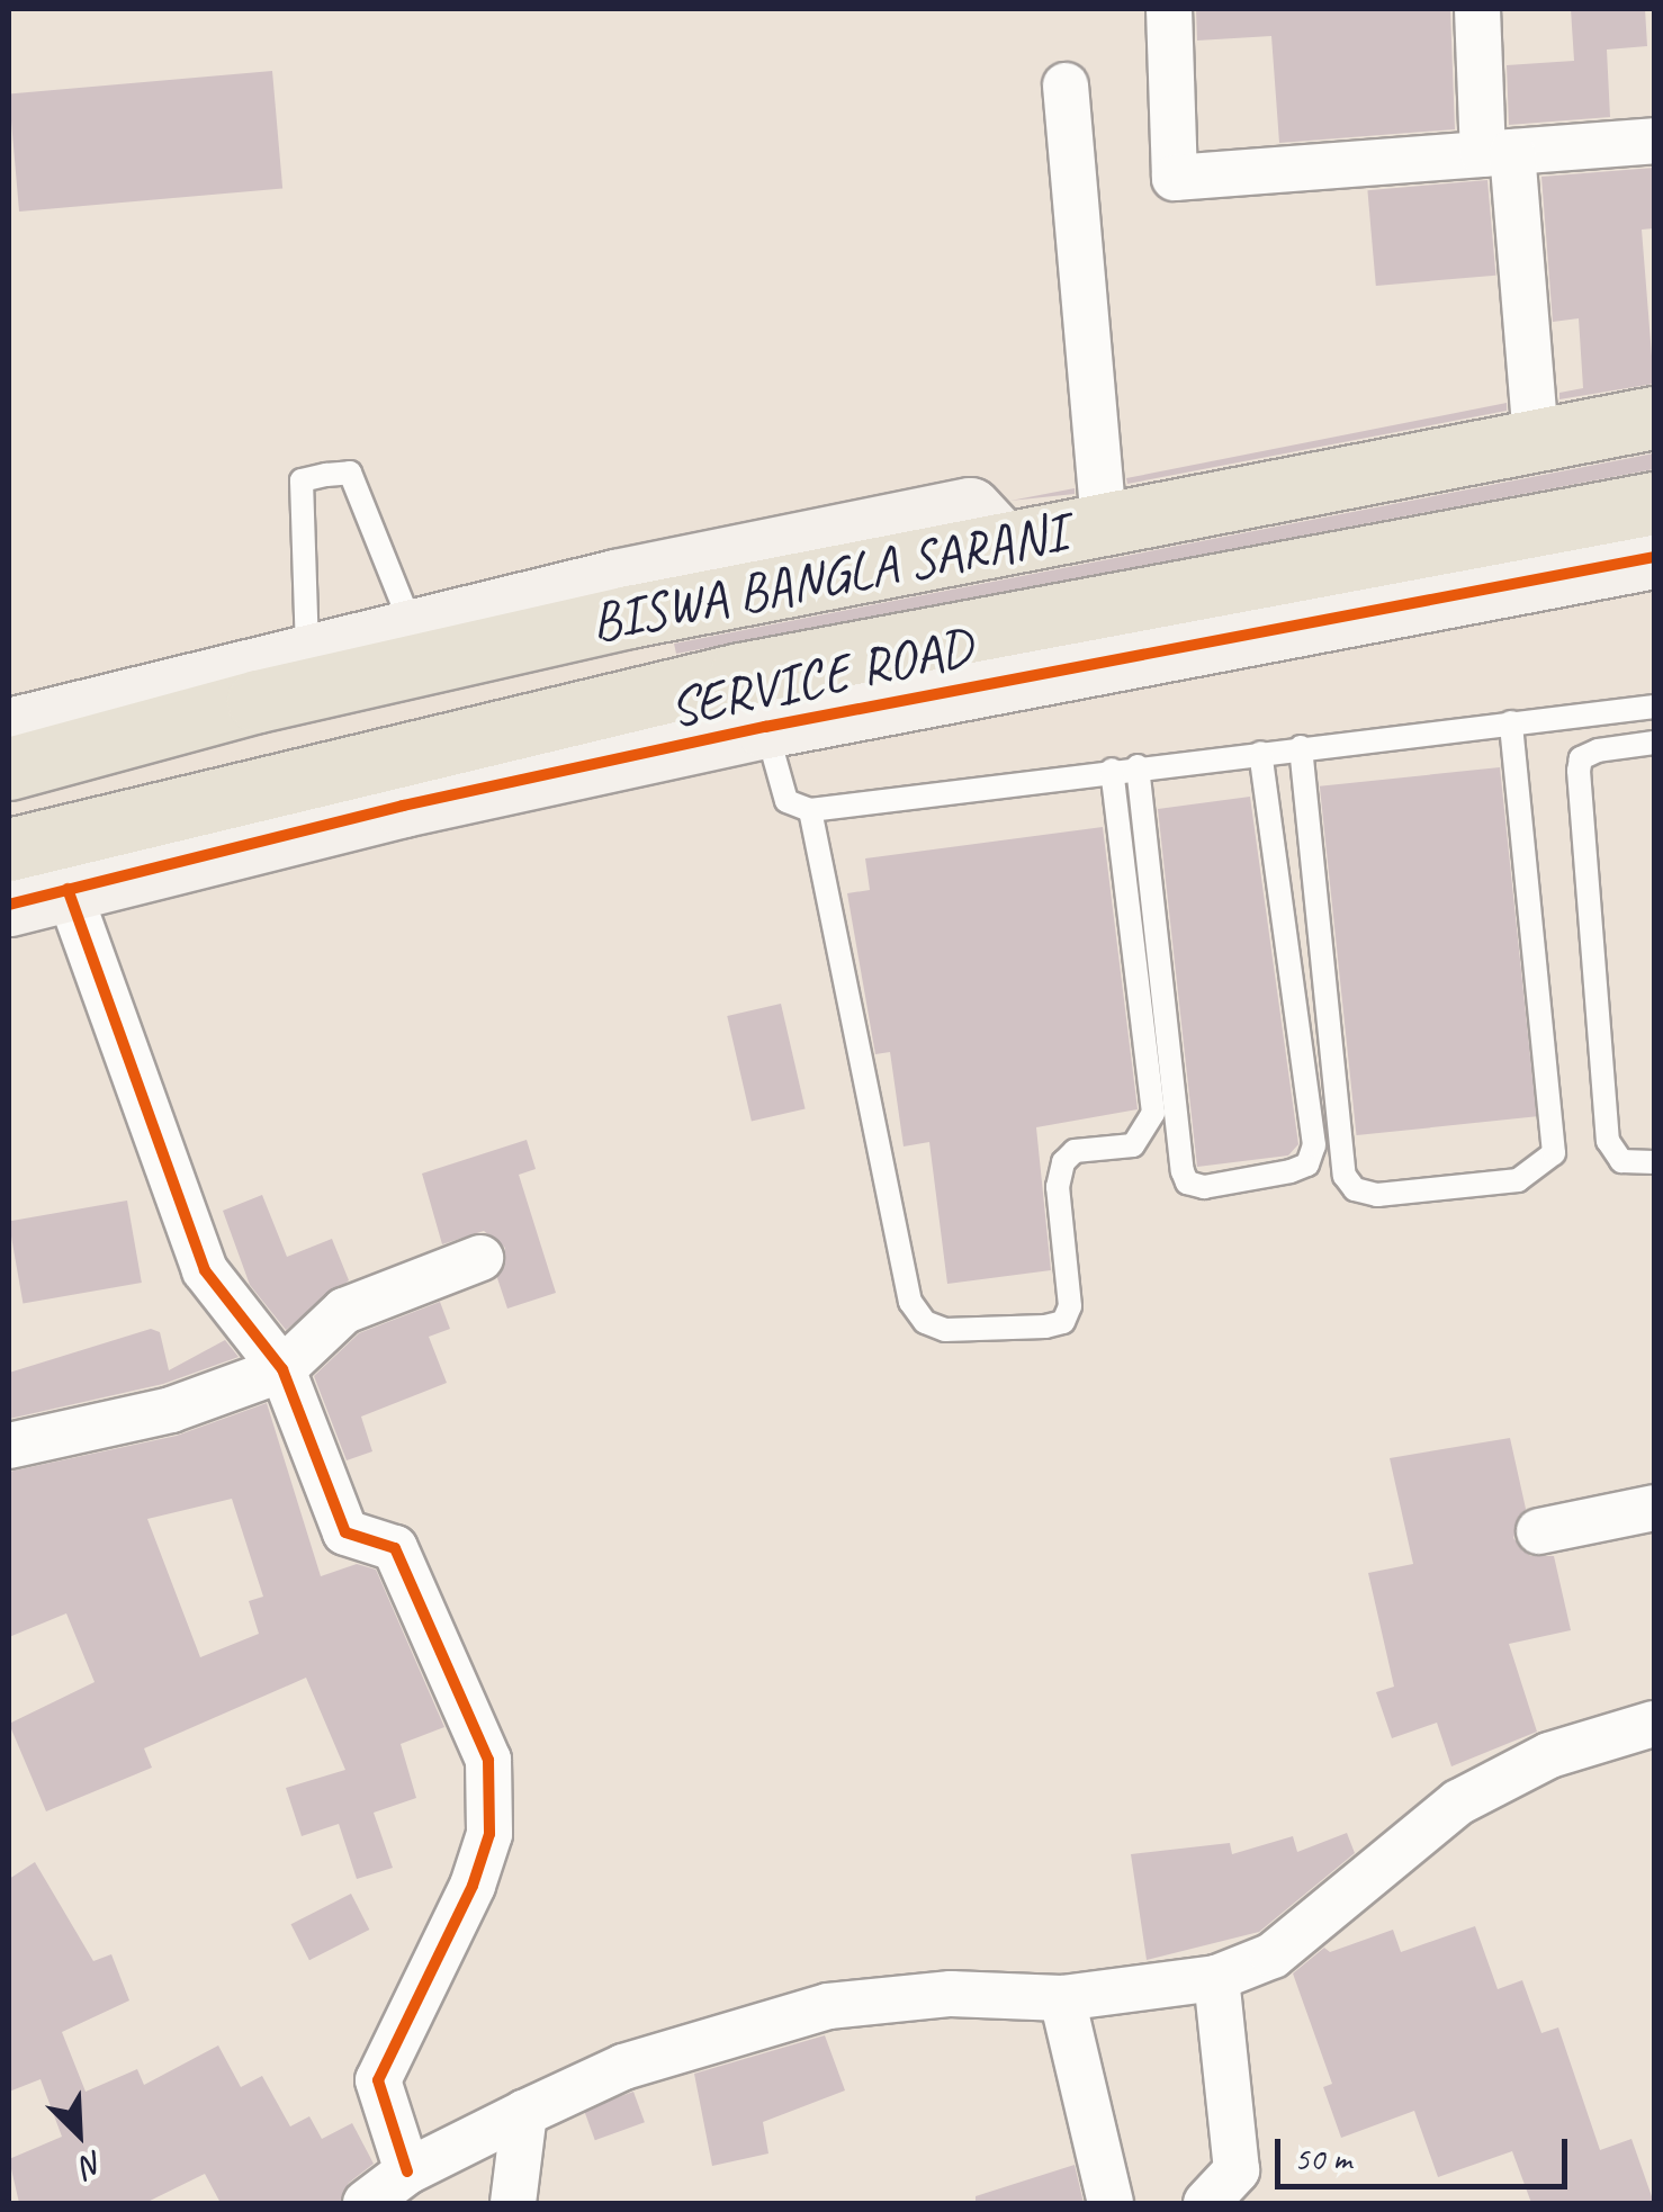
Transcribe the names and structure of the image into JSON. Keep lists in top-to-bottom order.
{
  "streets": {
    "main road": ["BISWA BANGLA SARANI"],
    "street": ["SERVICE ROAD"]
  },
  "scale_bar": "50 m",
  "north": "bottom right"
}
